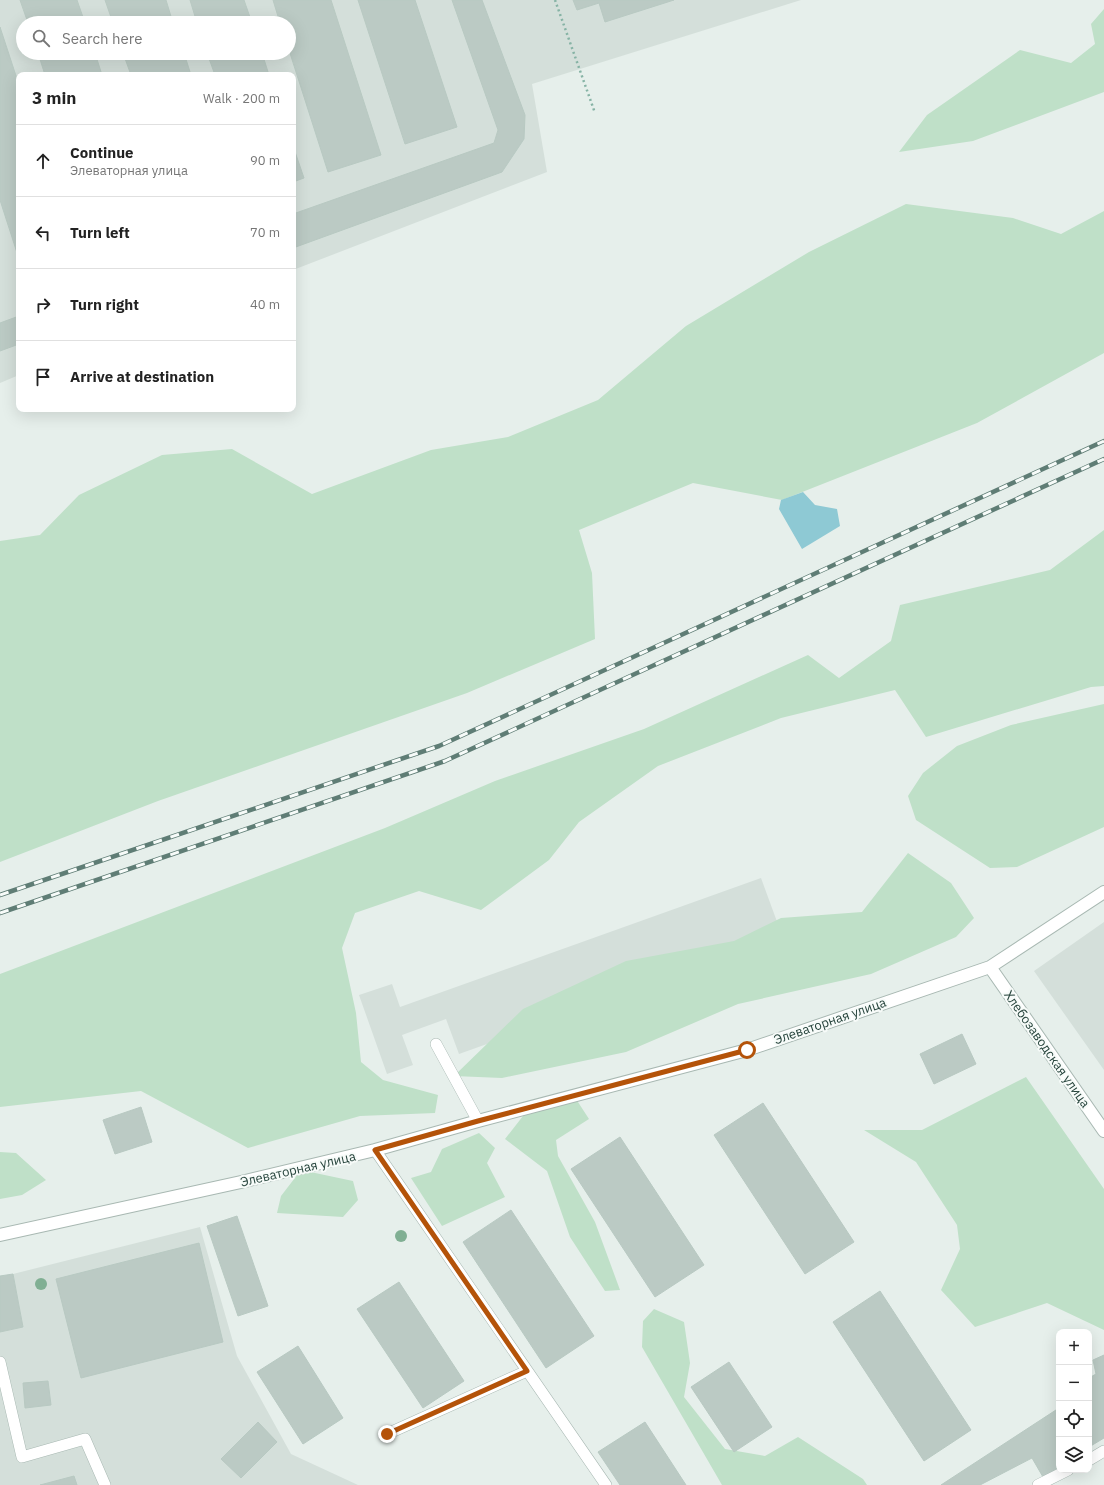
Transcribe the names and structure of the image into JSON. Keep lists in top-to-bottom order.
{
  "streets": {
    "street": ["Элеваторная улица", "Хлебозаводская улица"]
  },
  "crossings": [
    ["Элеваторная улица", "Хлебозаводская улица"]
  ],
  "page": {
    "search": "Search here",
    "heading": ["3 min", "Walk · 200 m"],
    "list": [
      ["Continue", "Элеваторная улица", "90 m"],
      ["Turn left", "70 m"],
      ["Turn right", "40 m"],
      "Arrive at destination"
    ],
    "map_buttons": ["+", "−"]
  }
}
